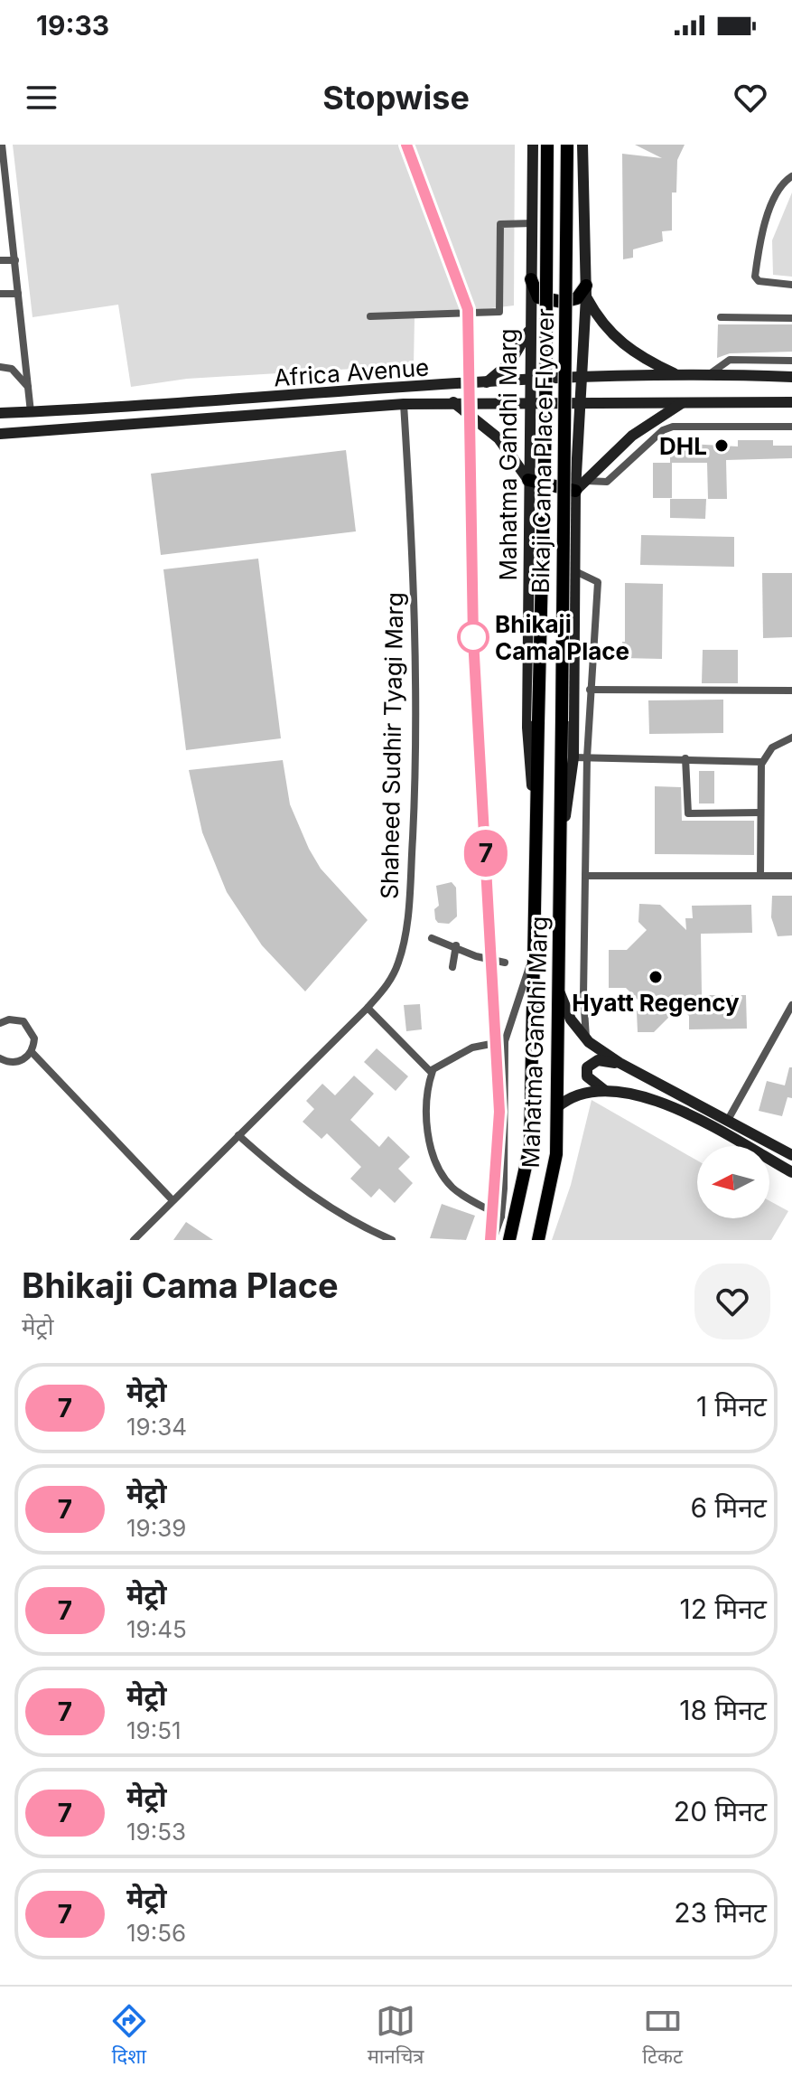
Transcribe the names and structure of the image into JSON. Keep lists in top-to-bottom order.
{
  "streets": {
    "main road": ["Africa Avenue", "Bikaji Cama Place Flyover", "Mahatma Gandhi Marg"],
    "street": ["Shaheed Sudhir Tyagi Marg"]
  },
  "crossings": [
    ["Africa Avenue", "Mahatma Gandhi Marg"],
    ["Africa Avenue", "Shaheed Sudhir Tyagi Marg"],
    ["Bikaji Cama Place Flyover", "Mahatma Gandhi Marg"]
  ],
  "places": ["DHL", "Bhikaji Cama Place", "Hyatt Regency"],
  "lines": ["metro line 7"],
  "north": "left",
  "page": {
    "status": "19:33",
    "header": "Stopwise",
    "on_map": "7",
    "heading": ["Bhikaji Cama Place", "मेट्रो"],
    "list": [
      {
        "mark": "7",
        "name": "मेट्रो",
        "note": "19:34",
        "value": "1 मिनट"
      },
      {
        "mark": "7",
        "name": "मेट्रो",
        "note": "19:39",
        "value": "6 मिनट"
      },
      {
        "mark": "7",
        "name": "मेट्रो",
        "note": "19:45",
        "value": "12 मिनट"
      },
      {
        "mark": "7",
        "name": "मेट्रो",
        "note": "19:51",
        "value": "18 मिनट"
      },
      {
        "mark": "7",
        "name": "मेट्रो",
        "note": "19:53",
        "value": "20 मिनट"
      },
      {
        "mark": "7",
        "name": "मेट्रो",
        "note": "19:56",
        "value": "23 मिनट"
      }
    ],
    "tabs": ["दिशा", "मानचित्र", "टिकट"]
  }
}
